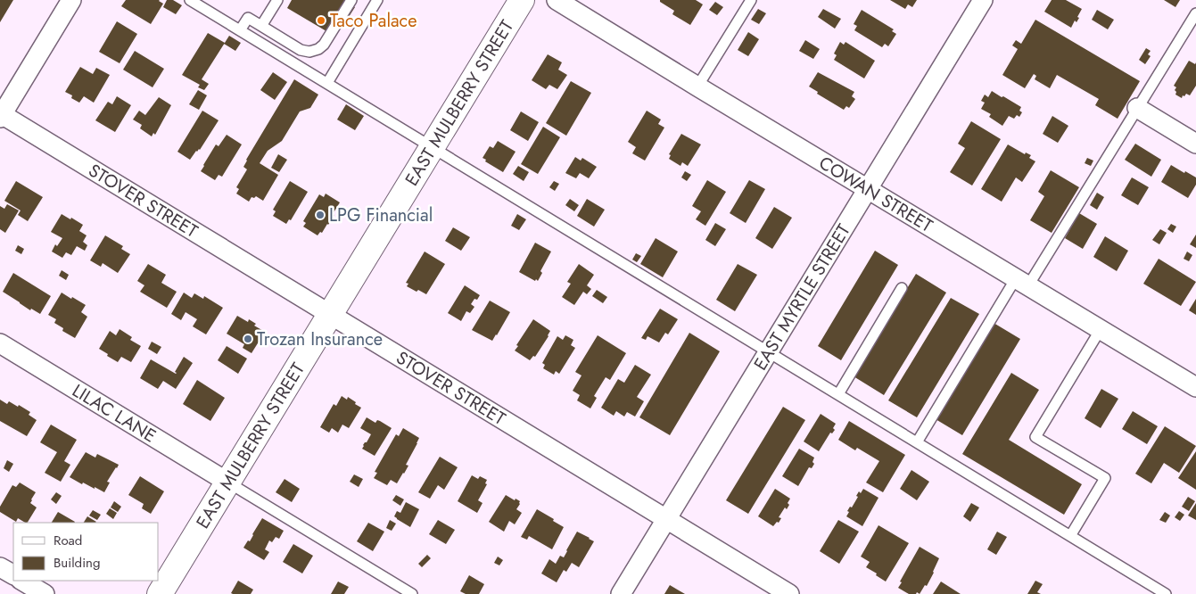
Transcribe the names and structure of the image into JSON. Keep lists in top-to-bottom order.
{
  "streets": {
    "highway": ["EAST MULBERRY STREET"],
    "street": [
      "COWAN STREET",
      "STOVER STREET",
      "EAST MYRTLE STREET",
      "LILAC LANE"
    ]
  },
  "crossings": [
    ["EAST MULBERRY STREET", "STOVER STREET"],
    ["EAST MULBERRY STREET", "LILAC LANE"],
    ["COWAN STREET", "EAST MYRTLE STREET"],
    ["STOVER STREET", "EAST MYRTLE STREET"]
  ],
  "places": ["Taco Palace", "LPG Financial", "Trozan Insurance"],
  "legend": ["Road", "Building"]
}
